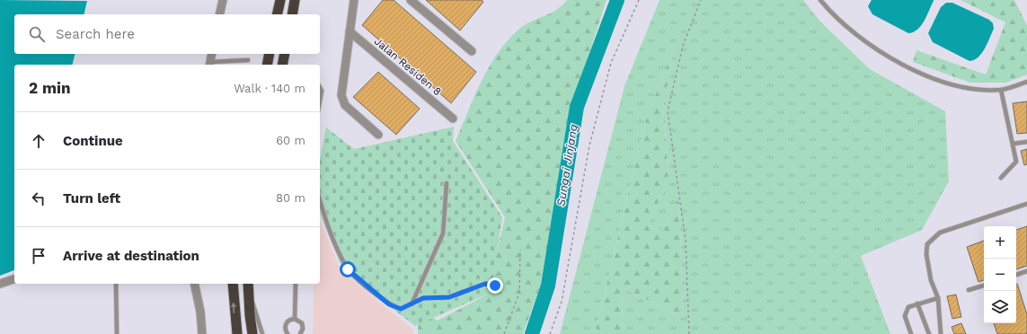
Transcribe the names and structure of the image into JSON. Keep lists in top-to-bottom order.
{
  "streets": {
    "street": ["Jalan Residen 8"]
  },
  "water": ["Sungai Jinjang"],
  "page": {
    "search": "Search here",
    "heading": ["2 min", "Walk · 140 m"],
    "list": [
      ["Continue", "60 m"],
      ["Turn left", "80 m"],
      "Arrive at destination"
    ],
    "map_buttons": ["+", "−"]
  }
}
